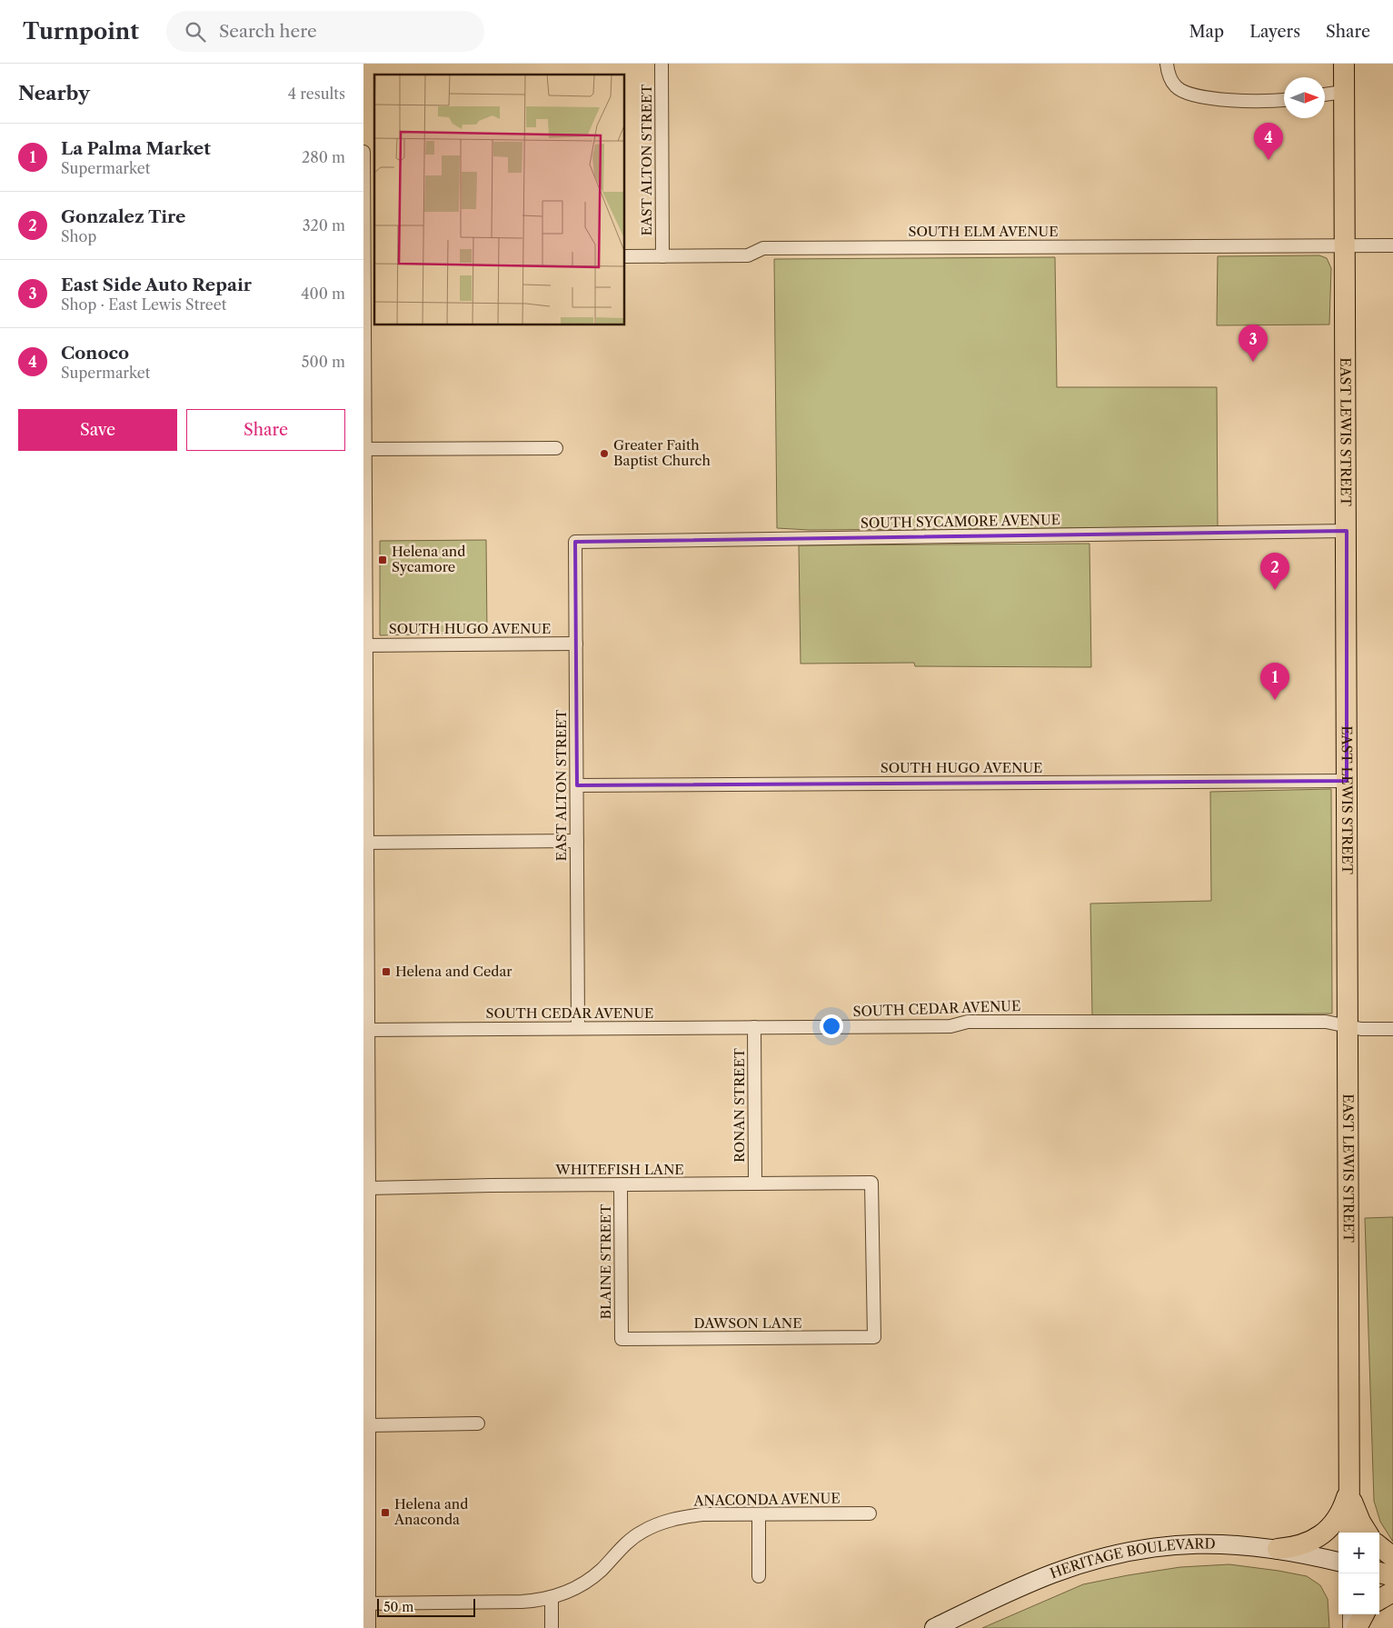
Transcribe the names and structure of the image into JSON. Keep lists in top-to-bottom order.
{
  "streets": {
    "main road": ["EAST LEWIS STREET", "HERITAGE BOULEVARD"],
    "street": [
      "EAST ALTON STREET",
      "SOUTH ELM AVENUE",
      "SOUTH SYCAMORE AVENUE",
      "SOUTH HUGO AVENUE",
      "SOUTH CEDAR AVENUE",
      "RONAN STREET",
      "WHITEFISH LANE",
      "BLAINE STREET",
      "DAWSON LANE",
      "ANACONDA AVENUE"
    ]
  },
  "crossings": [
    ["EAST ALTON STREET", "SOUTH ELM AVENUE"],
    ["EAST ALTON STREET", "SOUTH SYCAMORE AVENUE"],
    ["EAST ALTON STREET", "SOUTH HUGO AVENUE"],
    ["EAST ALTON STREET", "SOUTH CEDAR AVENUE"],
    ["SOUTH ELM AVENUE", "EAST LEWIS STREET"],
    ["EAST LEWIS STREET", "SOUTH SYCAMORE AVENUE"],
    ["EAST LEWIS STREET", "SOUTH HUGO AVENUE"],
    ["EAST LEWIS STREET", "SOUTH CEDAR AVENUE"],
    ["SOUTH CEDAR AVENUE", "RONAN STREET"],
    ["RONAN STREET", "WHITEFISH LANE"],
    ["WHITEFISH LANE", "BLAINE STREET"],
    ["WHITEFISH LANE", "DAWSON LANE"],
    ["BLAINE STREET", "DAWSON LANE"]
  ],
  "places": {
    "other": ["Greater Faith Baptist Church"],
    "transit": ["Helena and Sycamore", "Helena and Cedar", "Helena and Anaconda"]
  },
  "scale_bar": "50 m",
  "north": "right",
  "page": {
    "header": "Turnpoint",
    "search": "Search here",
    "nav": ["Map", "Layers", "Share"],
    "heading": ["Nearby", "4 results"],
    "list": [
      {
        "mark": "1",
        "name": "La Palma Market",
        "note": "Supermarket",
        "value": "280 m"
      },
      {
        "mark": "2",
        "name": "Gonzalez Tire",
        "note": "Shop",
        "value": "320 m"
      },
      {
        "mark": "3",
        "name": "East Side Auto Repair",
        "note": "Shop · East Lewis Street",
        "value": "400 m"
      },
      {
        "mark": "4",
        "name": "Conoco",
        "note": "Supermarket",
        "value": "500 m"
      }
    ],
    "pins": [
      "4",
      "3",
      "2",
      "1"
    ],
    "buttons": ["Save", "Share"],
    "map_buttons": ["+", "−"],
    "scale": "50 m"
  }
}
